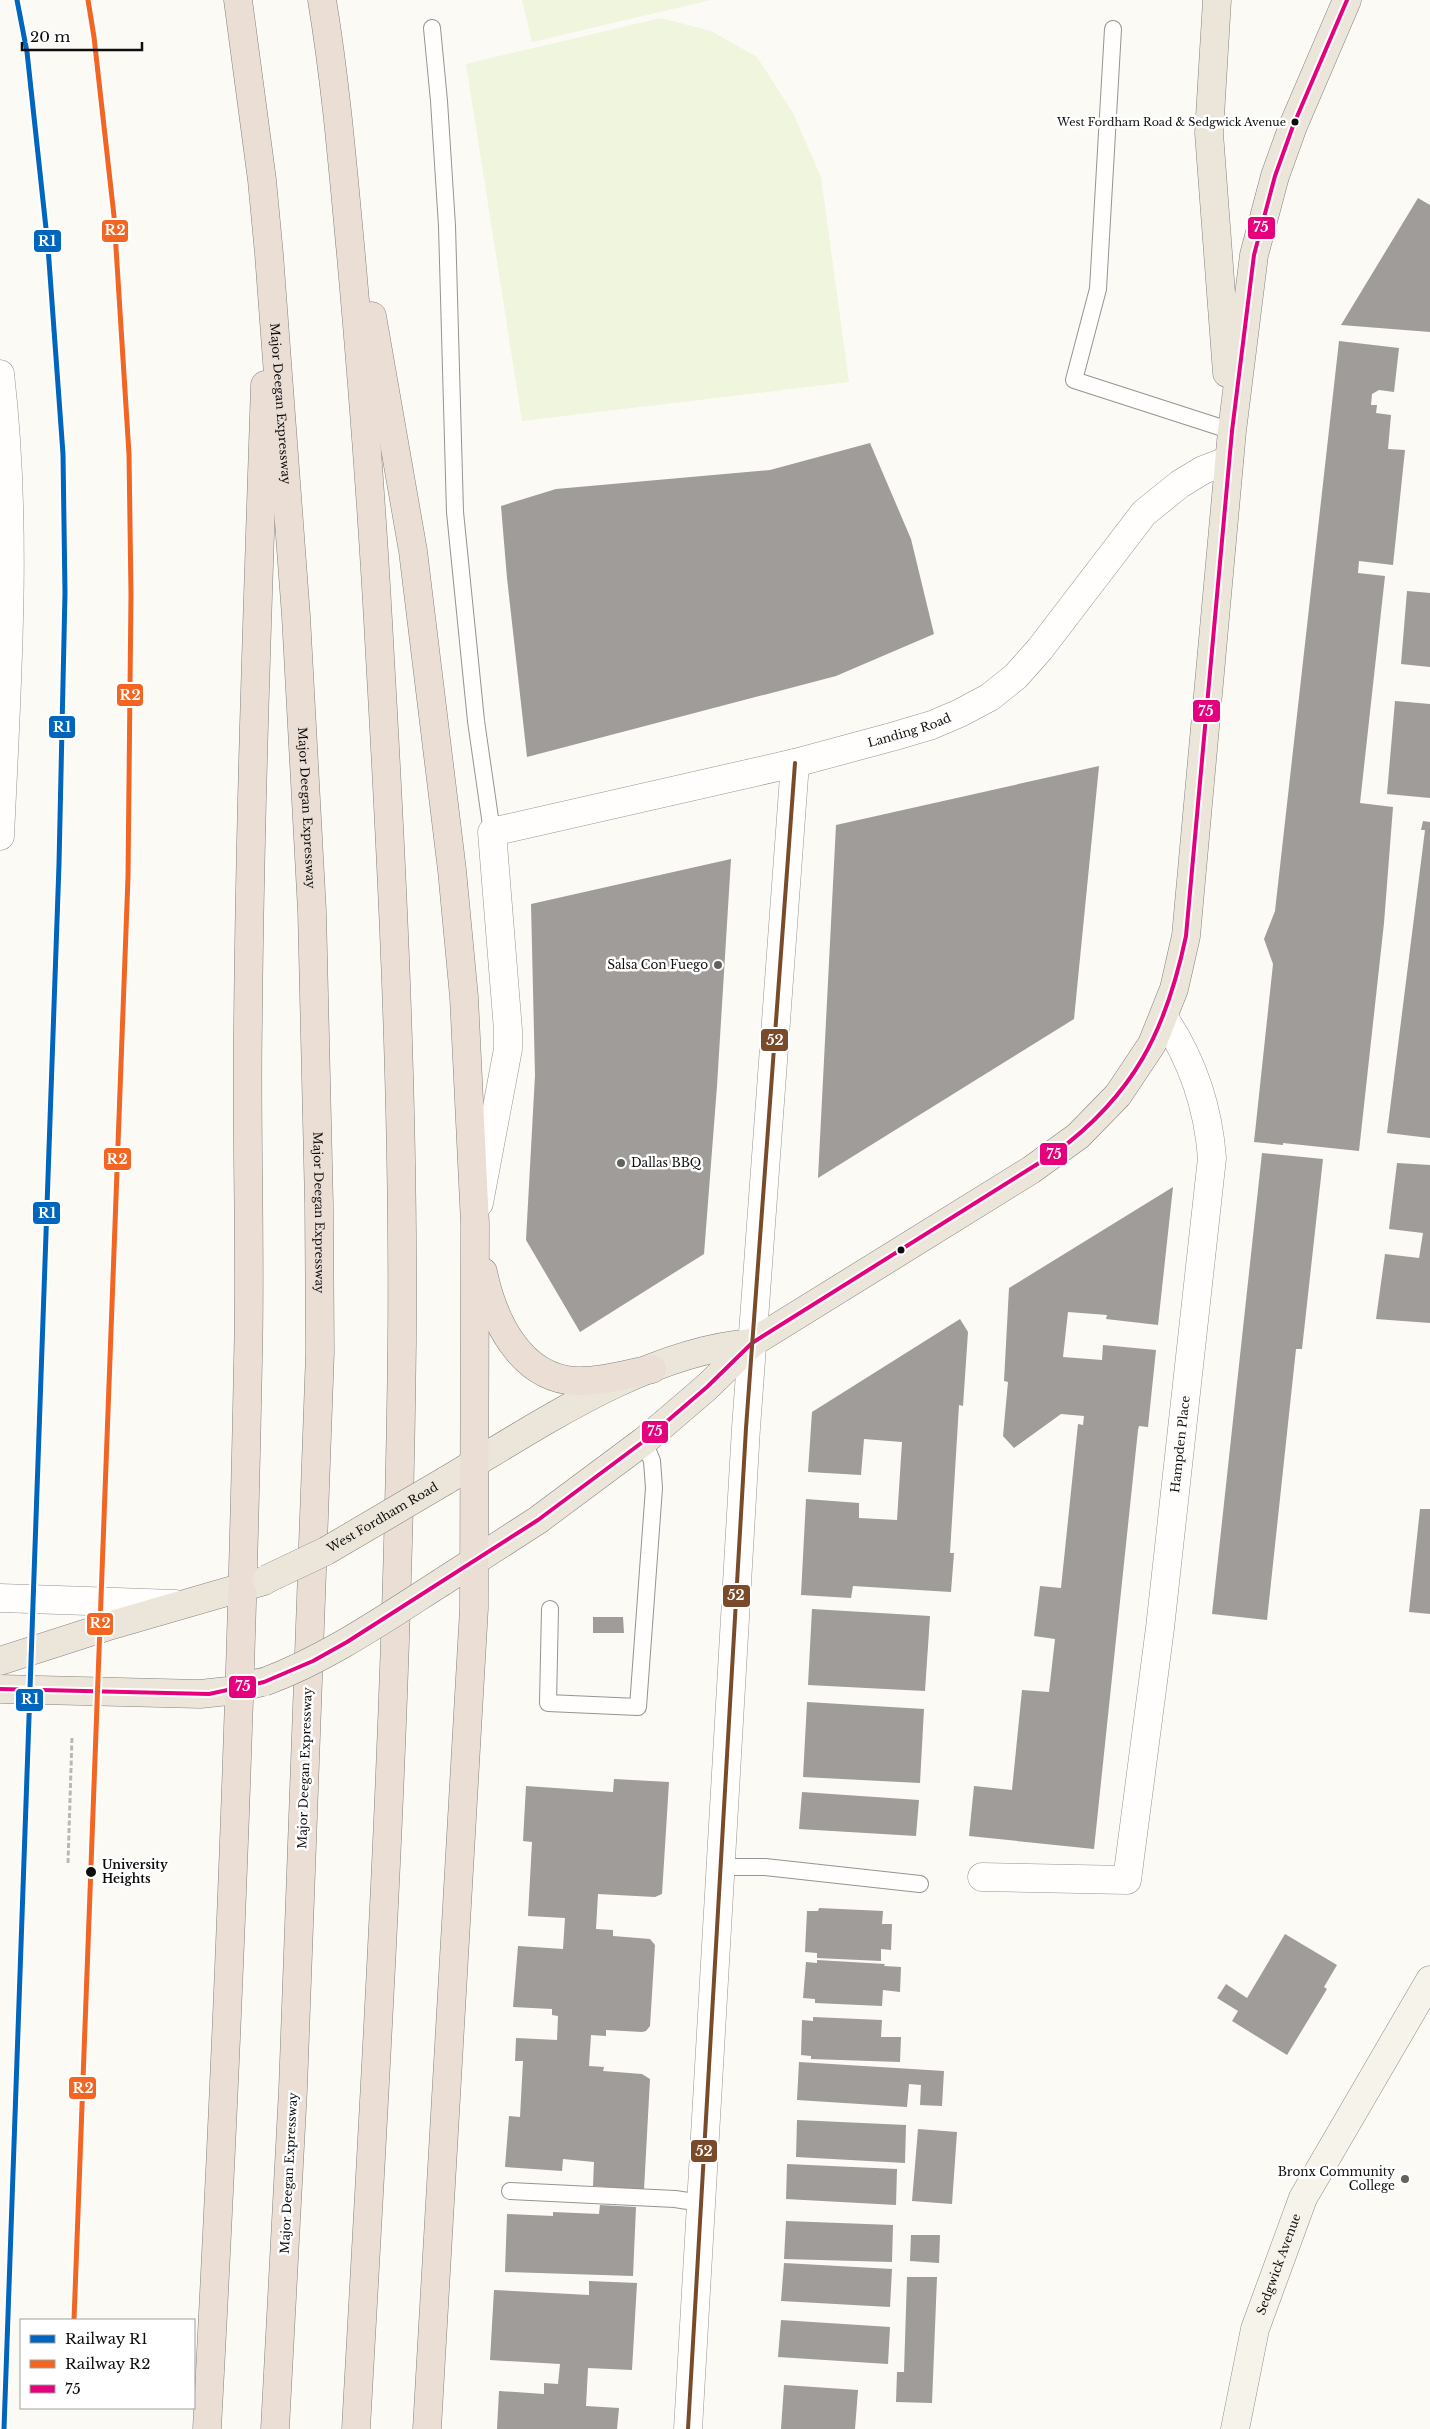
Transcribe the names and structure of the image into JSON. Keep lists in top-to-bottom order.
{
  "streets": {
    "highway": ["Major Deegan Expressway"],
    "main road": ["West Fordham Road", "Sedgwick Avenue"],
    "street": ["Landing Road", "Hampden Place"]
  },
  "crossings": [
    ["Landing Road", "West Fordham Road"],
    ["Hampden Place", "West Fordham Road"]
  ],
  "places": [
    "West Fordham Road & Sedgwick Avenue",
    "Salsa Con Fuego",
    "Dallas BBQ",
    "University Heights",
    "Bronx Community College"
  ],
  "lines": [
    "rail line R1",
    "rail line R2",
    "transit line 75",
    "transit line 52"
  ],
  "legend": ["Railway R1", "Railway R2", "75"],
  "scale_bar": "20 m"
}
